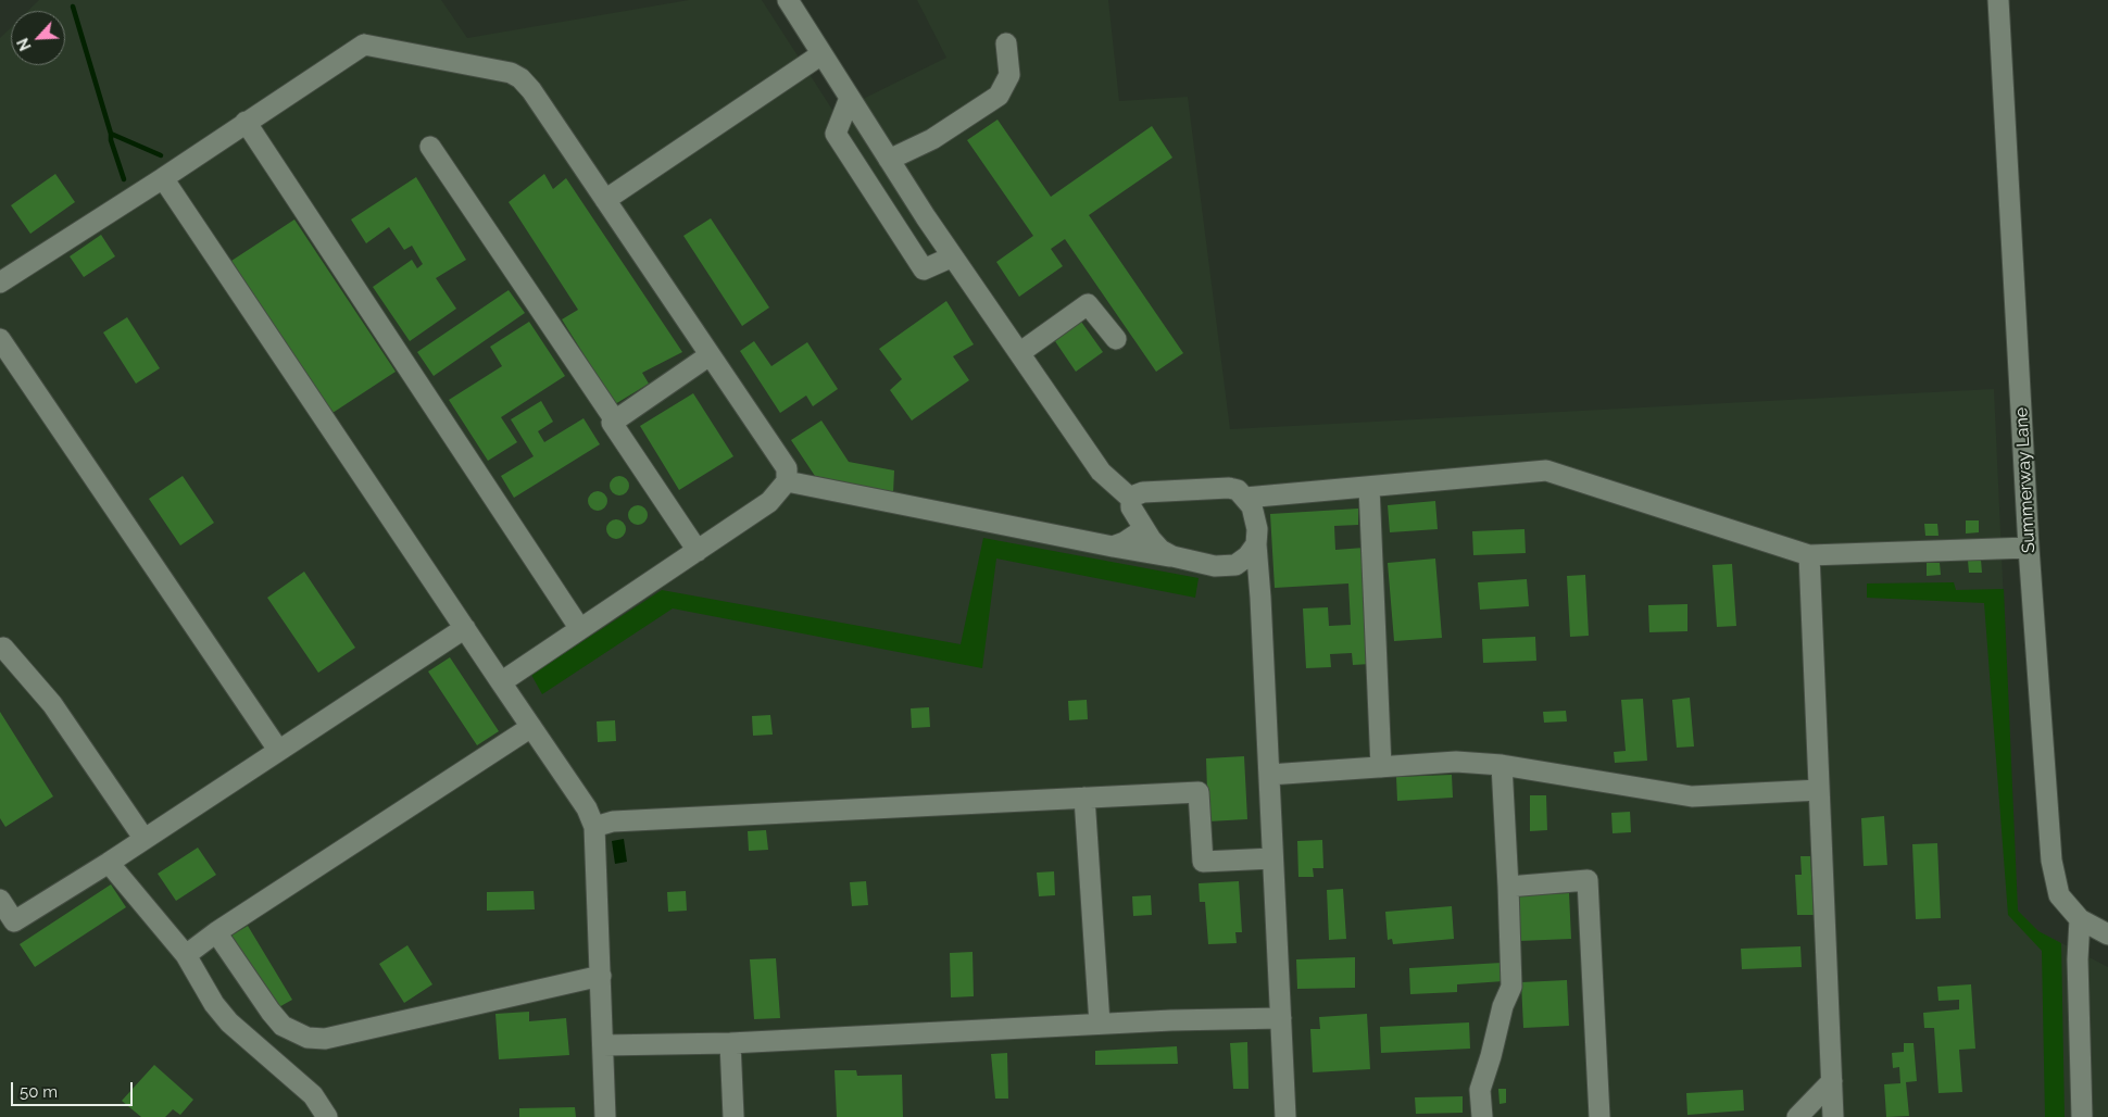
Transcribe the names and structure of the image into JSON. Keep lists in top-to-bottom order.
{
  "streets": {
    "street": ["Summerway Lane"]
  },
  "scale_bar": "50 m",
  "north": "bottom left"
}
